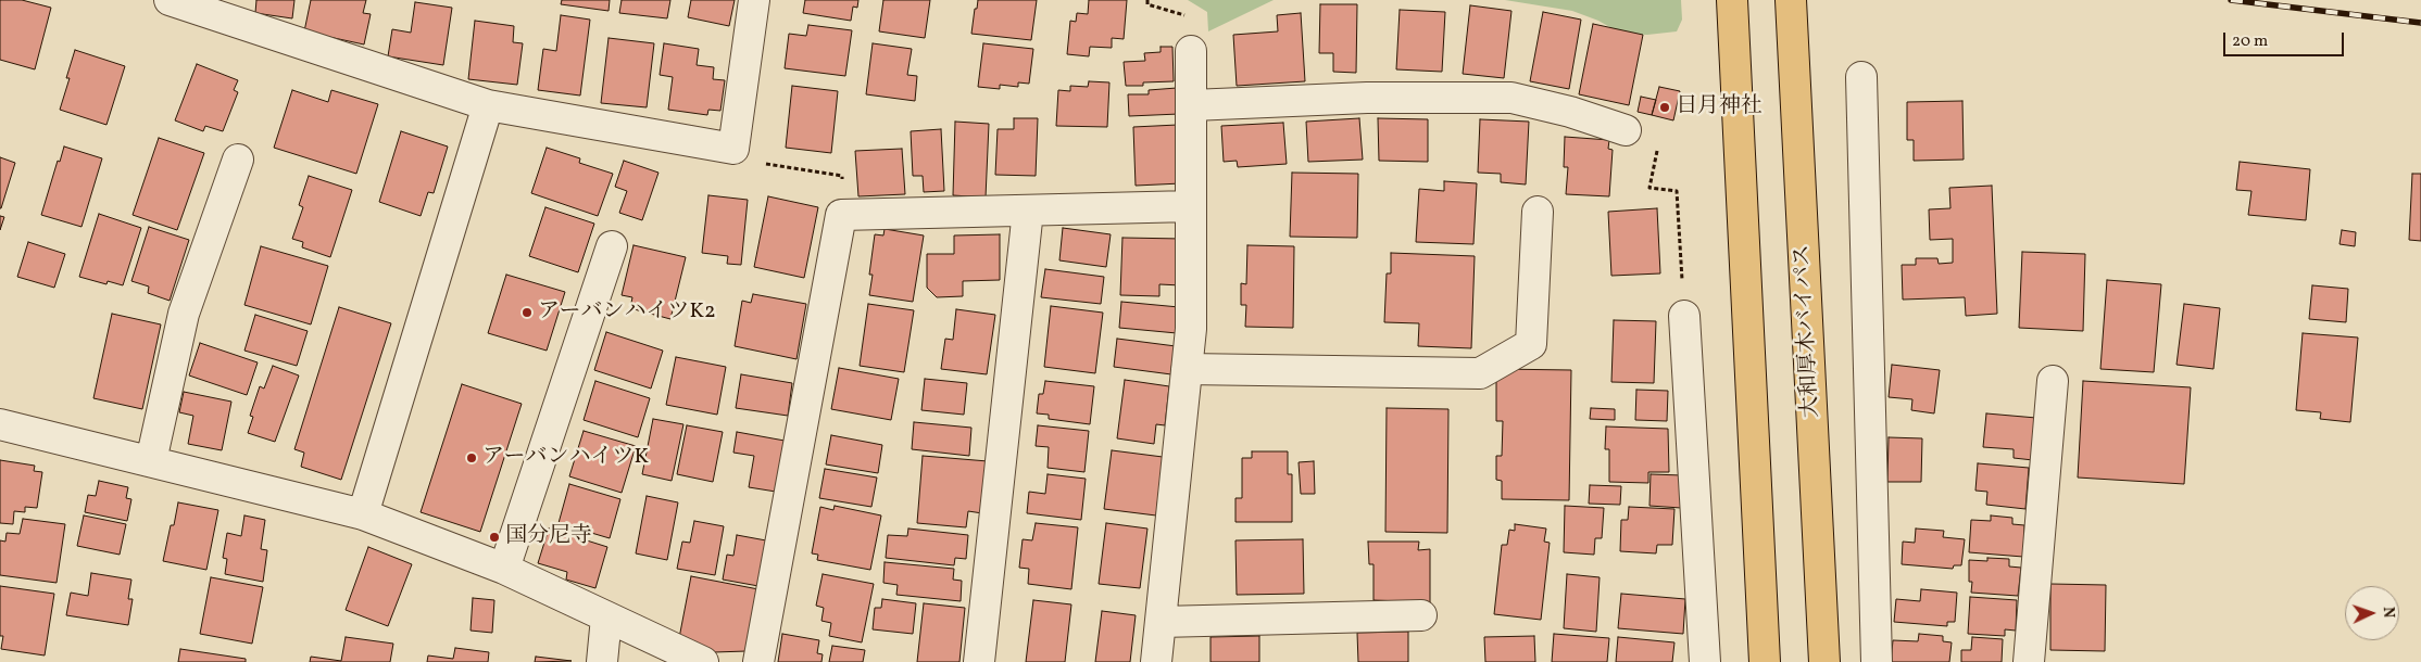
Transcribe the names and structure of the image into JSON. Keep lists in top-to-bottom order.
{
  "streets": {
    "highway": ["大和厚木バイパス"]
  },
  "places": [
    "日月神社",
    "アーバンハイツK2",
    "アーバンハイツK",
    "国分尼寺"
  ],
  "scale_bar": "20 m",
  "north": "right"
}
